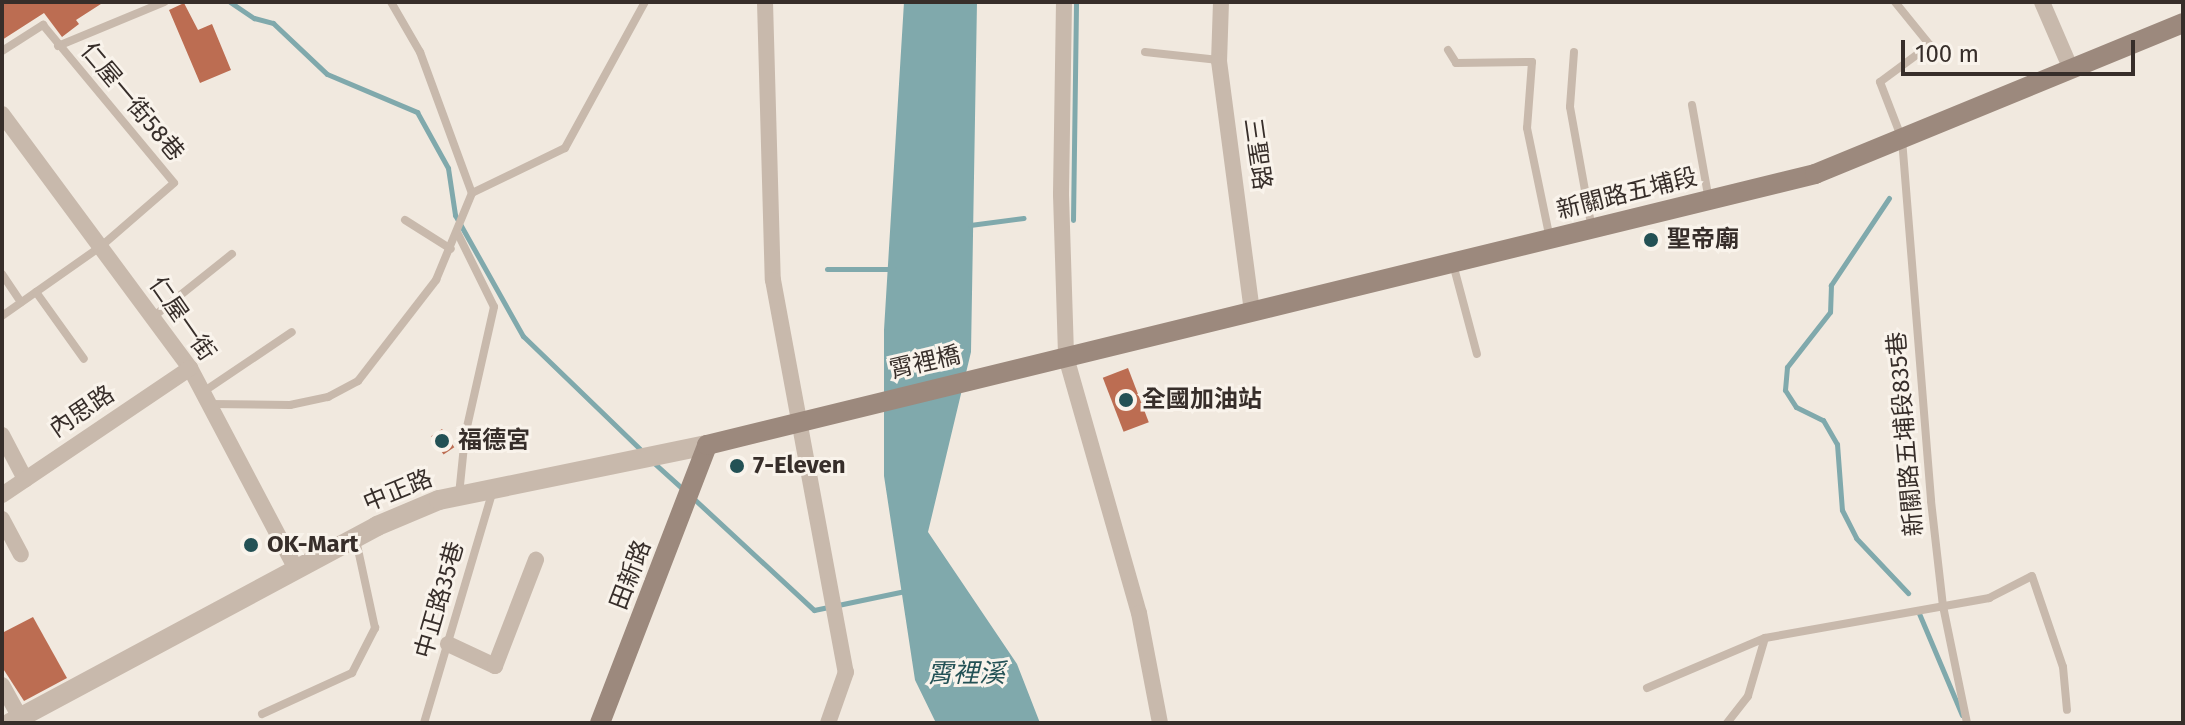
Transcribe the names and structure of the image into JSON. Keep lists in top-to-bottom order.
{
  "streets": {
    "main road": [
      "新關路五埔段",
      "霄裡橋",
      "中正路",
      "田新路"
    ],
    "street": ["三聖路", "仁屋一街", "內思路"],
    "lane": ["仁屋一街58巷", "新關路五埔段835巷", "中正路35巷"]
  },
  "crossings": [
    ["仁屋一街58巷", "仁屋一街"],
    ["三聖路", "新關路五埔段"],
    ["新關路五埔段", "霄裡橋"],
    ["新關路五埔段", "新關路五埔段835巷"],
    ["仁屋一街", "內思路"],
    ["仁屋一街", "中正路"],
    ["霄裡橋", "中正路"],
    ["中正路", "田新路"],
    ["中正路", "中正路35巷"]
  ],
  "water": ["霄裡溪"],
  "places": [
    "聖帝廟",
    "全國加油站",
    "福德宮",
    "7-Eleven",
    "OK-Mart"
  ],
  "scale_bar": "100 m"
}
